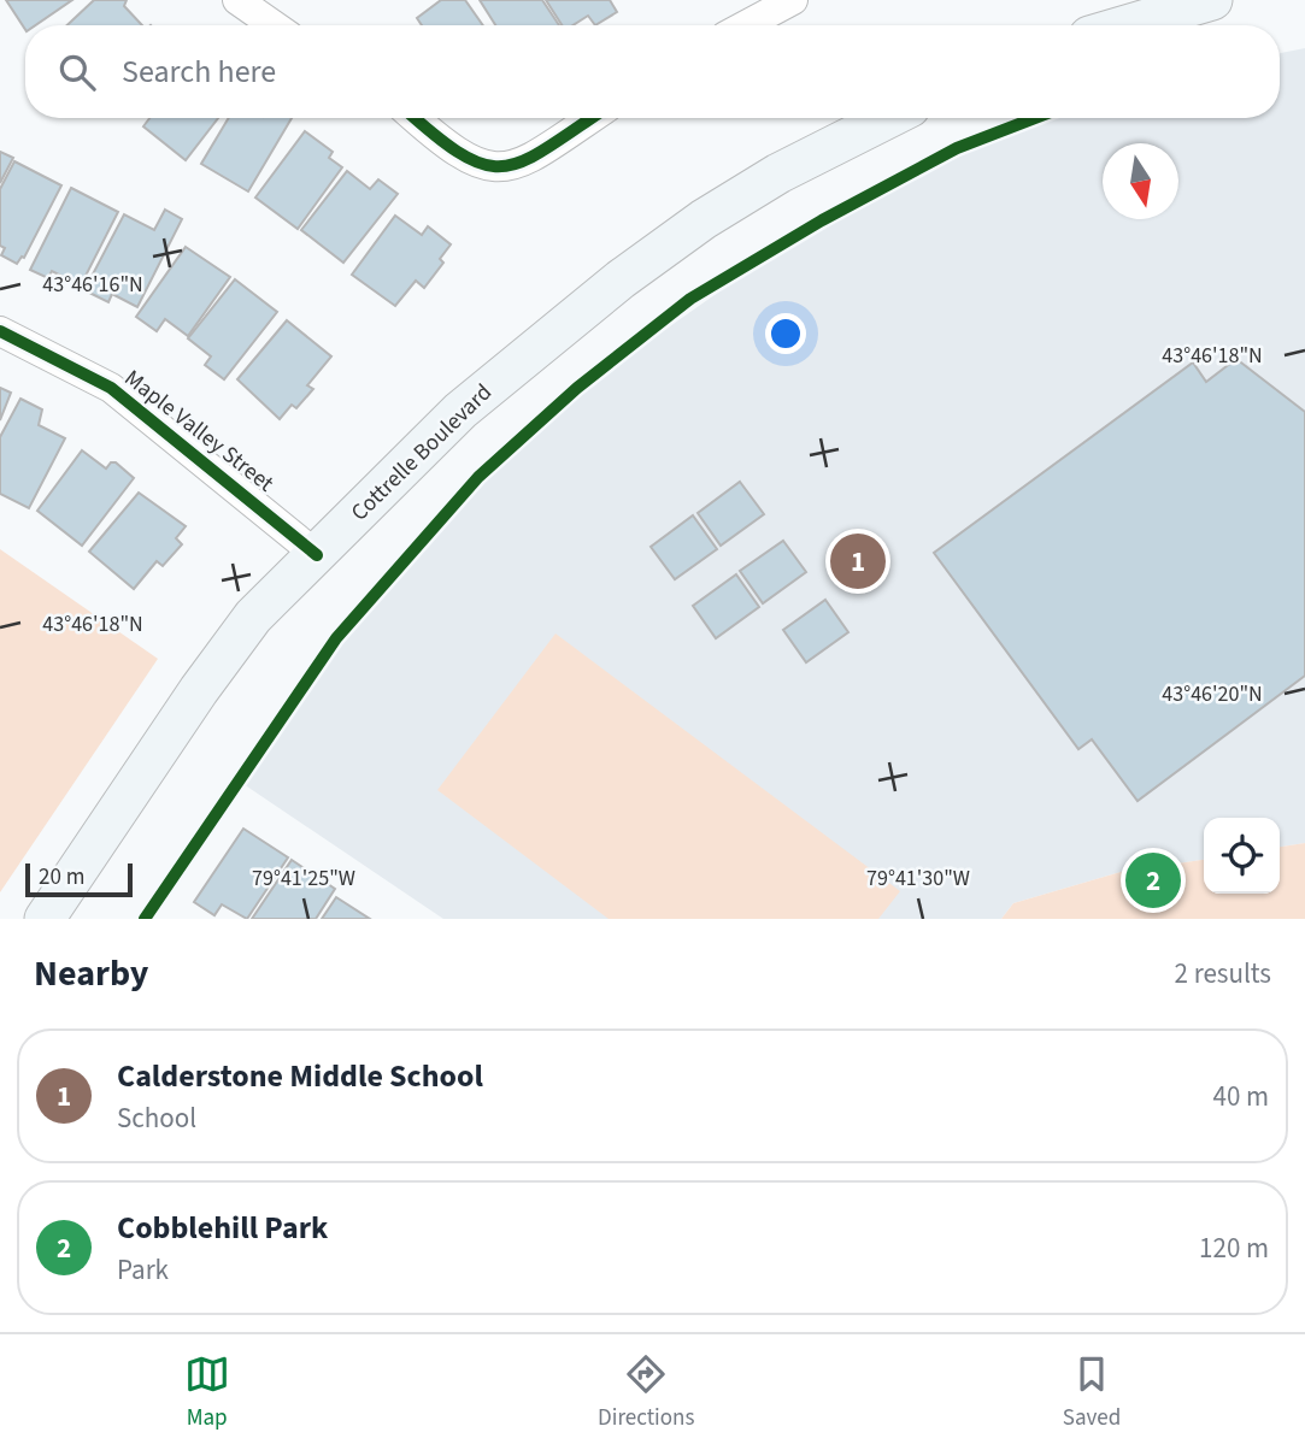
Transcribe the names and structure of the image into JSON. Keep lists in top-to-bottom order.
{
  "streets": {
    "main road": ["Cottrelle Boulevard"],
    "street": ["Maple Valley Street"]
  },
  "crossings": [
    ["Maple Valley Street", "Cottrelle Boulevard"]
  ],
  "scale_bar": "20 m",
  "north": "bottom",
  "page": {
    "search": "Search here",
    "pins": ["1", "2"],
    "scale": "20 m",
    "heading": ["Nearby", "2 results"],
    "list": [
      {
        "mark": "1",
        "name": "Calderstone Middle School",
        "note": "School",
        "value": "40 m"
      },
      {
        "mark": "2",
        "name": "Cobblehill Park",
        "note": "Park",
        "value": "120 m"
      }
    ],
    "nav": ["Map", "Directions", "Saved"]
  },
  "coordinates": [
    "43°46'16\"N",
    "43°46'18\"N",
    "43°46'20\"N",
    "79°41'25\"W",
    "79°41'30\"W"
  ]
}
